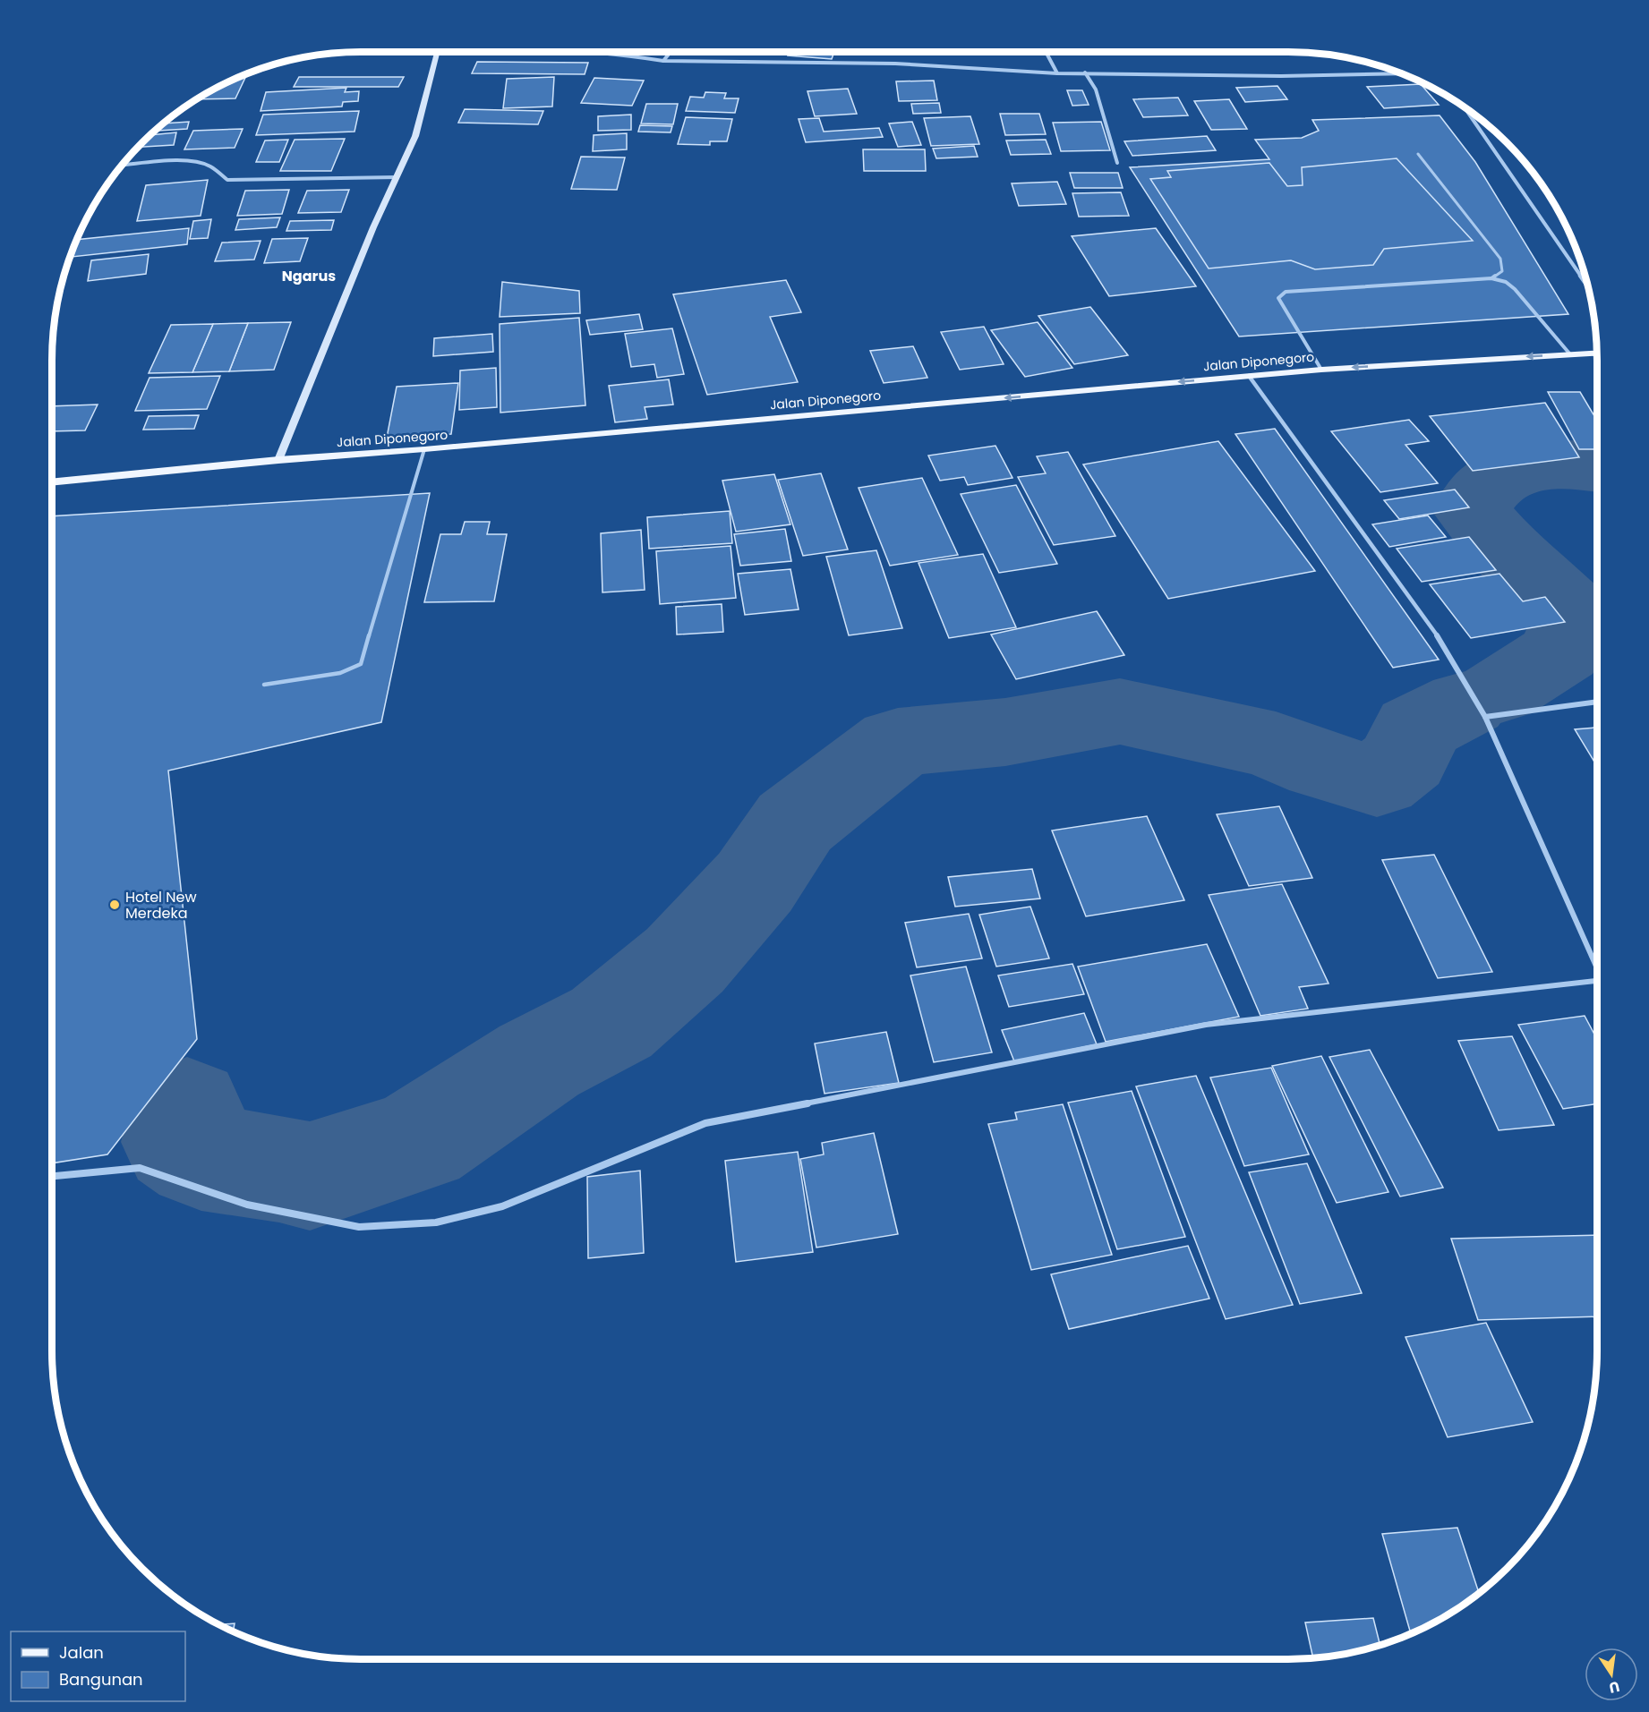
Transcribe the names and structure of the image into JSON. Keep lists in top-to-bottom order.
{
  "streets": {
    "main road": ["Jalan Diponegoro"]
  },
  "one_way": ["Jalan Diponegoro"],
  "districts": ["Ngarus"],
  "places": ["Hotel New Merdeka"],
  "legend": ["Jalan", "Bangunan"],
  "north": "bottom"
}
